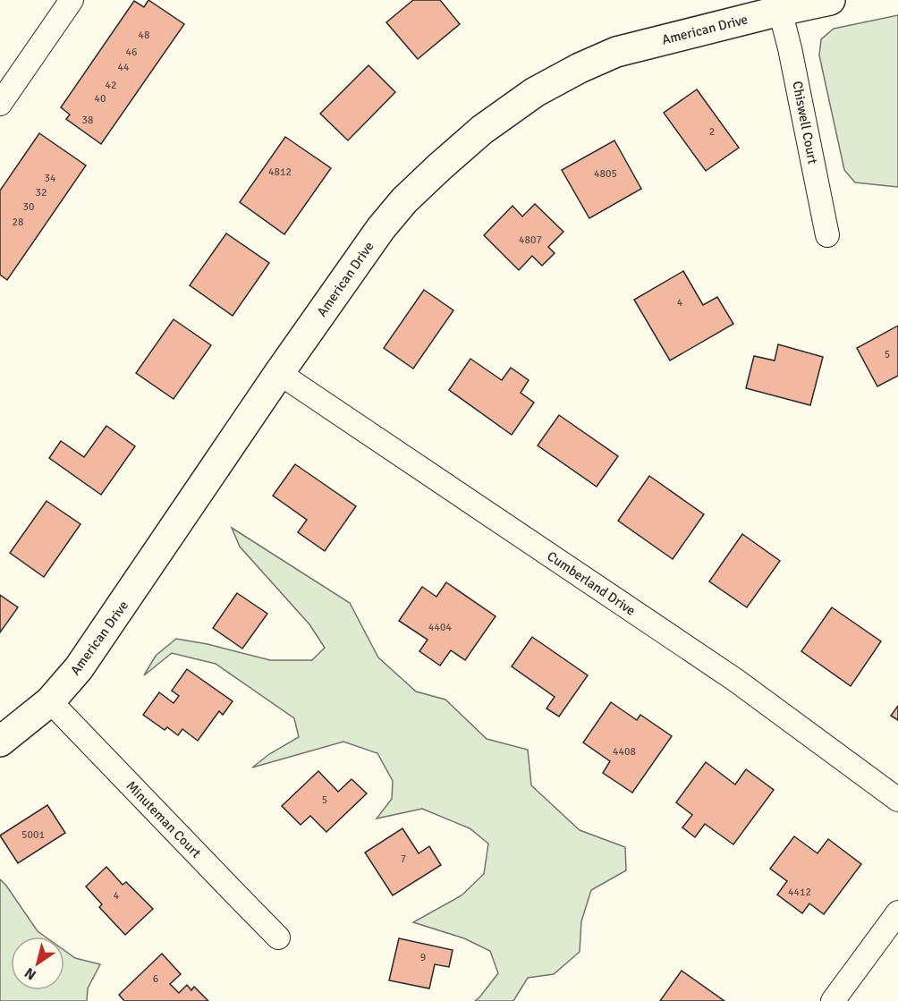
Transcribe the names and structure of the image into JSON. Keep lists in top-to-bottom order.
{
  "streets": {
    "street": [
      "American Drive",
      "Chiswell Court",
      "Cumberland Drive",
      "Minuteman Court"
    ]
  },
  "crossings": [
    ["American Drive", "Chiswell Court"],
    ["American Drive", "Cumberland Drive"],
    ["American Drive", "Minuteman Court"]
  ],
  "house_numbers": [
    "48",
    "46",
    "44",
    "42",
    "40",
    "38",
    "2",
    "4812",
    "4805",
    "34",
    "32",
    "30",
    "28",
    "4807",
    "4",
    "5",
    "4404",
    "4408",
    "5",
    "5001",
    "7",
    "4412",
    "4",
    "9",
    "6"
  ],
  "north": "bottom left"
}
